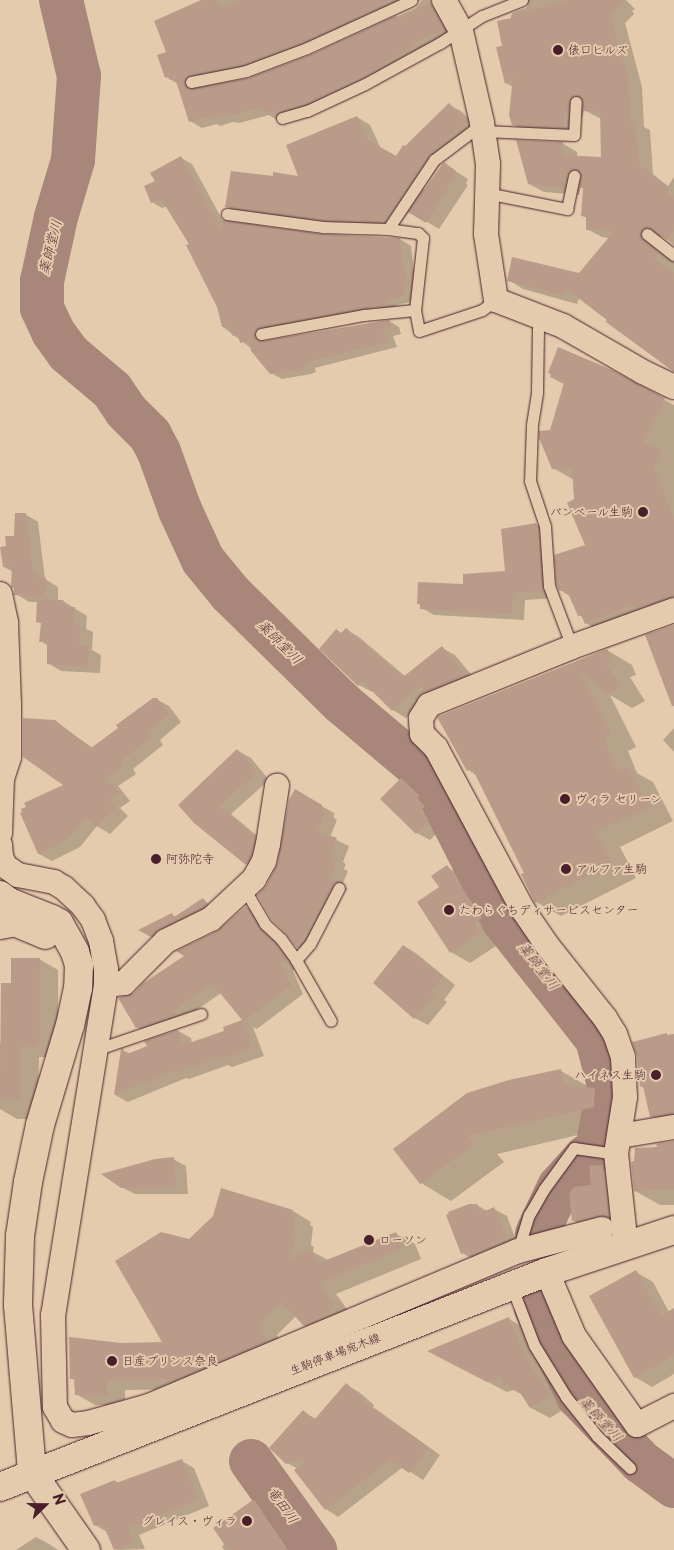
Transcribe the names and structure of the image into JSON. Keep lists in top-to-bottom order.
{
  "streets": {
    "main road": ["生駒停車場宛木線"]
  },
  "water": ["薬師堂川", "竜田川"],
  "places": [
    "俵口ヒルズ",
    "バンベール生駒",
    "ヴィラ セリーン",
    "阿弥陀寺",
    "アルファ生駒",
    "たわらぐちディサービスセンター",
    "ハイネス生駒",
    "ローソン",
    "日産プリンス奈良",
    "グレイス・ヴィラ"
  ],
  "north": "right"
}
